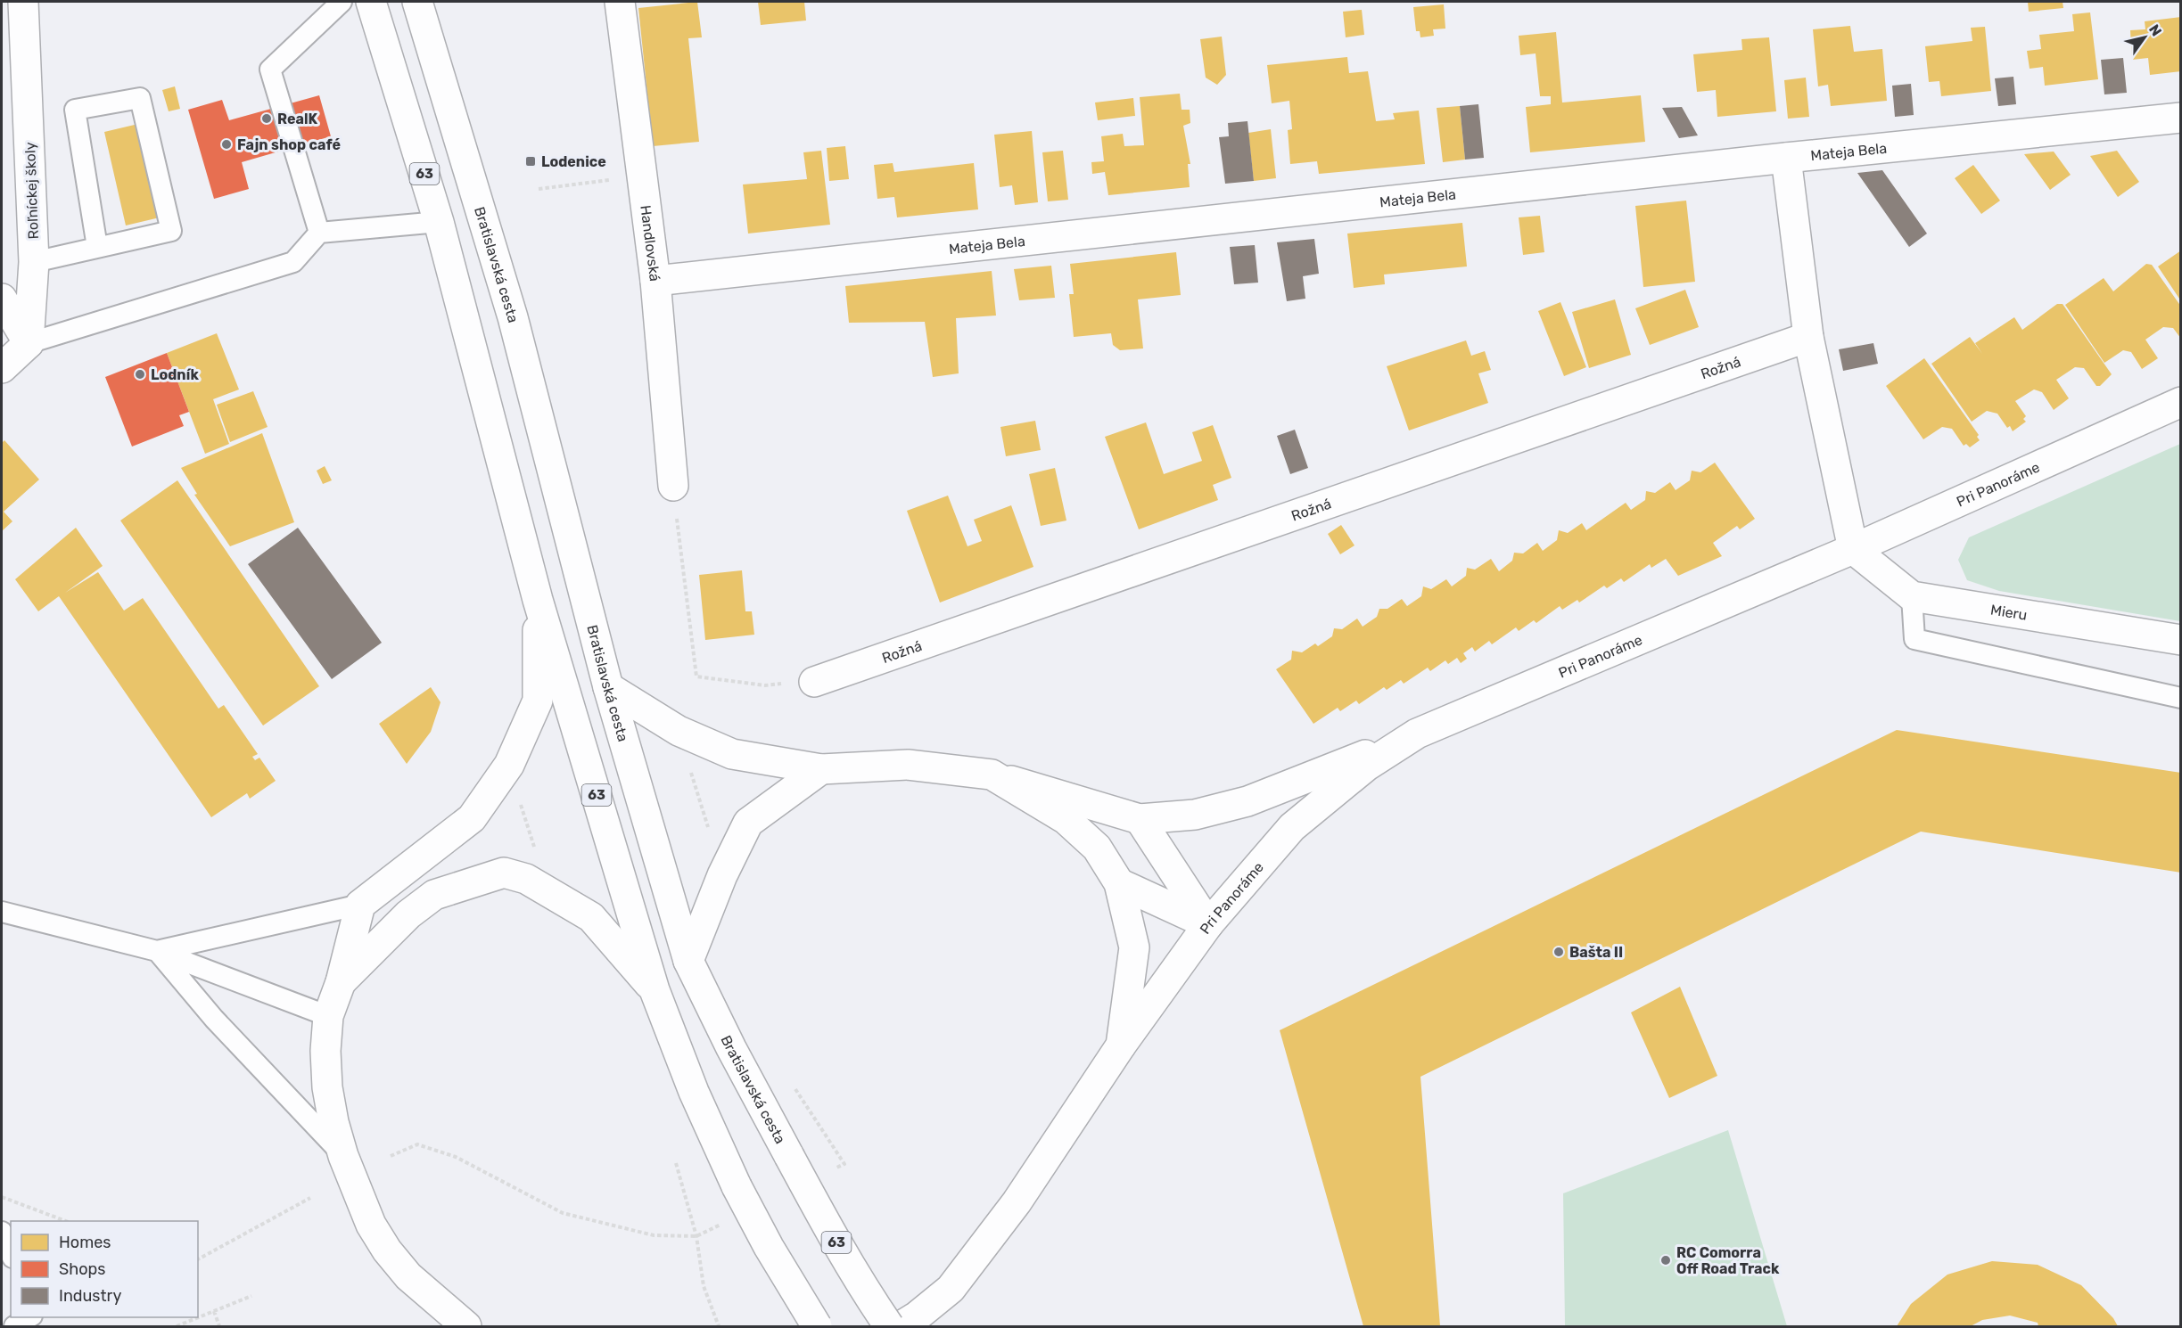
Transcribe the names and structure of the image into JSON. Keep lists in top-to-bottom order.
{
  "streets": {
    "street": [
      "Mateja Bela",
      "63",
      "Roľníckej školy",
      "Handlovská",
      "Bratislavská cesta",
      "Rožná",
      "Pri Panoráme",
      "Mieru"
    ]
  },
  "crossings": [
    ["Mateja Bela", "Handlovská"],
    ["Pri Panoráme", "Mieru"]
  ],
  "places": {
    "other": [
      "RealK",
      "Fajn shop café",
      "Lodník",
      "Bašta II",
      "RC Comorra Off Road Track"
    ],
    "transit": ["Lodenice"]
  },
  "legend": ["Homes", "Shops", "Industry"],
  "north": "top right"
}
